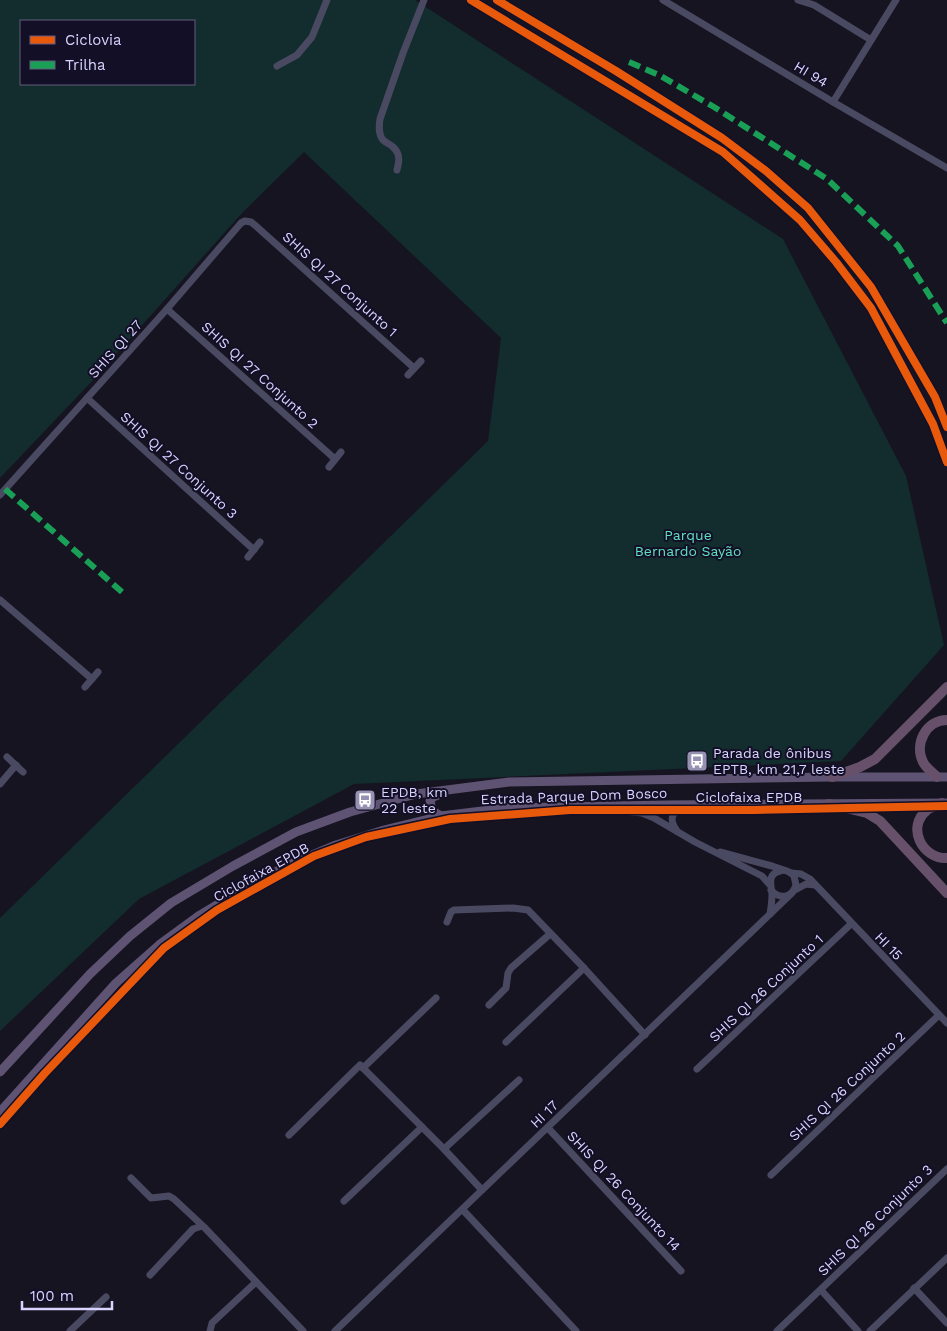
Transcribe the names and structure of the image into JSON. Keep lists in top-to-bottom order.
{
  "streets": {
    "main road": ["Estrada Parque Dom Bosco"],
    "street": [
      "HI 94",
      "SHIS QI 27 Conjunto 1",
      "SHIS QI 27",
      "SHIS QI 27 Conjunto 2",
      "SHIS QI 27 Conjunto 3",
      "HI 15",
      "SHIS QI 26 Conjunto 1",
      "SHIS QI 26 Conjunto 2",
      "HI 17",
      "SHIS QI 26 Conjunto 14",
      "SHIS QI 26 Conjunto 3"
    ],
    "cycle path": ["Ciclofaixa EPDB"]
  },
  "crossings": [
    ["SHIS QI 27 Conjunto 1", "SHIS QI 27"],
    ["SHIS QI 27", "SHIS QI 27 Conjunto 2"],
    ["SHIS QI 27", "SHIS QI 27 Conjunto 3"],
    ["HI 15", "SHIS QI 26 Conjunto 1"],
    ["HI 15", "SHIS QI 26 Conjunto 2"],
    ["HI 15", "HI 17"],
    ["HI 17", "SHIS QI 26 Conjunto 14"]
  ],
  "parks": ["Parque Bernardo Sayão"],
  "places": {
    "bus stop": ["Parada de ônibus EPTB, km 21,7 leste", "EPDB, km 22 leste"]
  },
  "legend": ["Ciclovia", "Trilha"],
  "scale_bar": "100 m"
}
